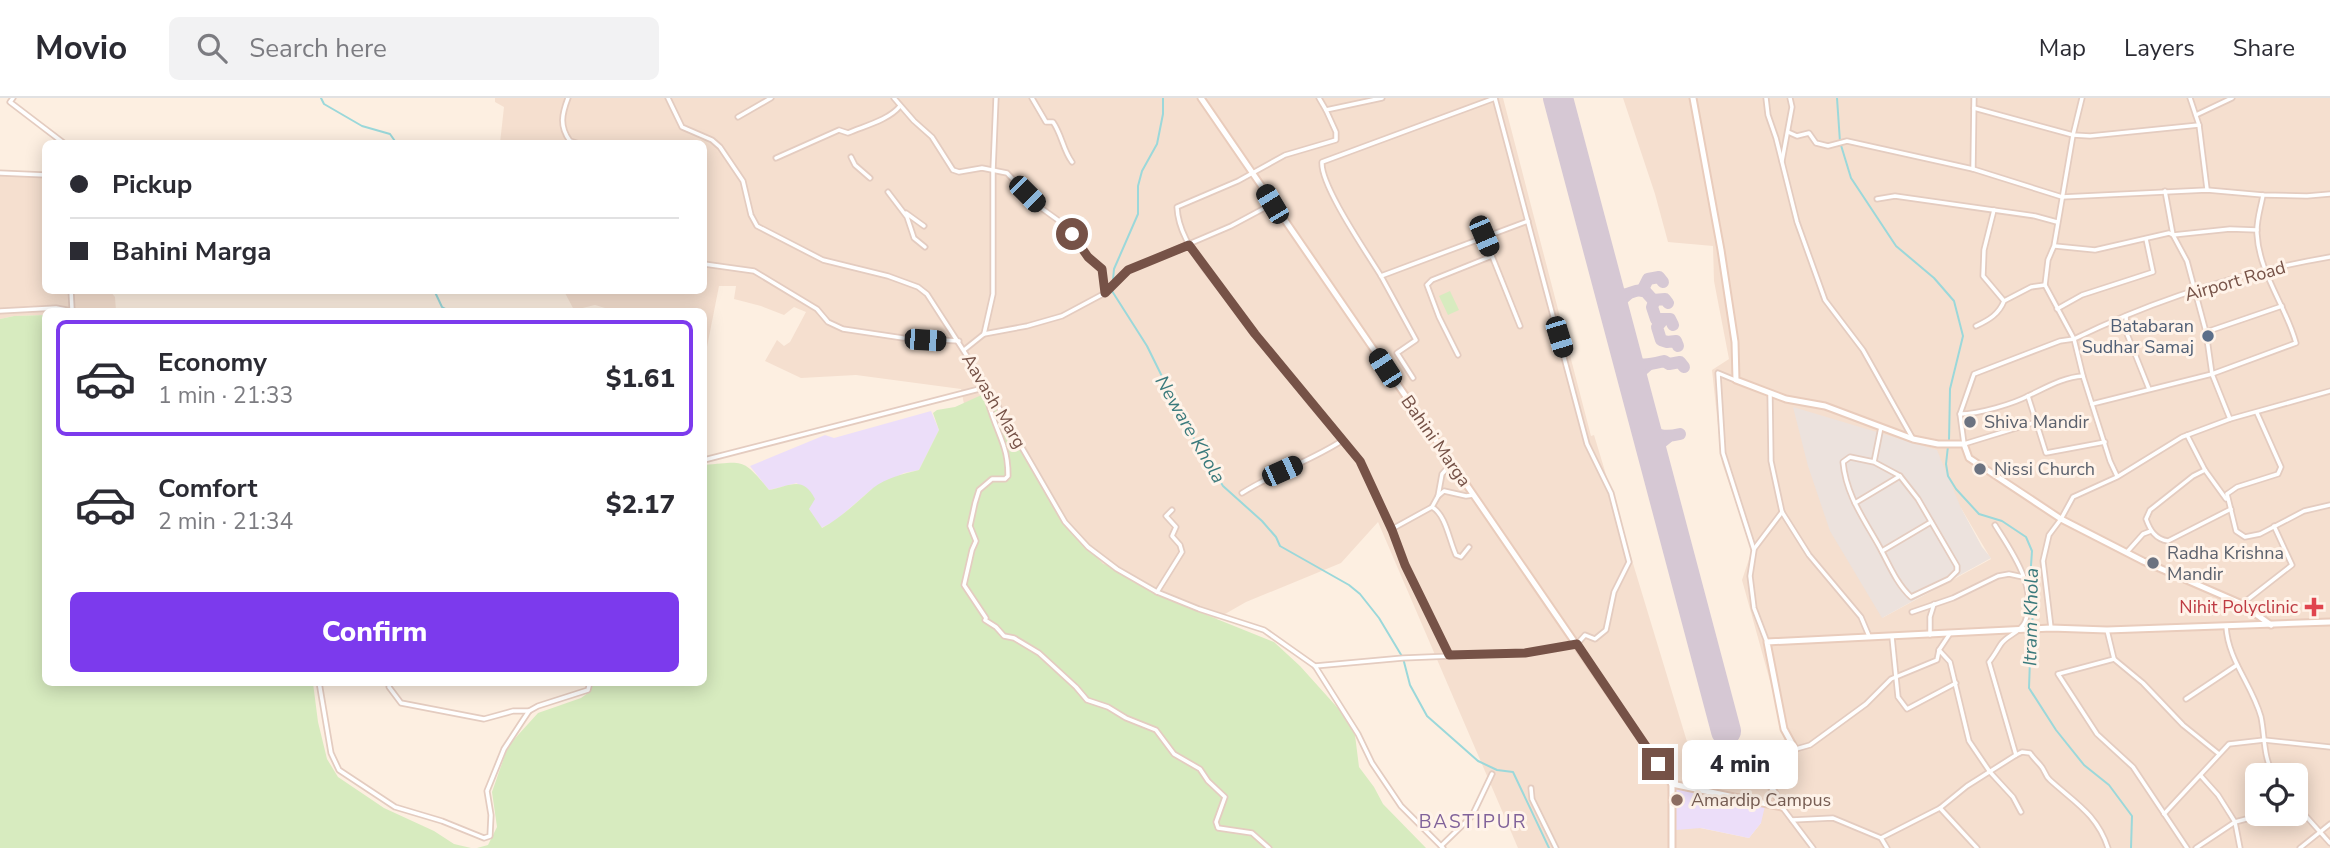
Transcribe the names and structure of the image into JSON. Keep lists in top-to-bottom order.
{
  "streets": {
    "street": ["Airport Road", "Aavash Marg", "Bahini Marga"]
  },
  "districts": ["BASTIPUR"],
  "water": ["Neware Khola", "Itram Khola"],
  "places": {
    "other": [
      "Batabaran Sudhar Samaj",
      "Shiva Mandir",
      "Nissi Church",
      "Radha Krishna Mandir",
      "Amardip Campus"
    ],
    "health": ["Nihit Polyclinic"]
  },
  "page": {
    "header": "Movio",
    "search": "Search here",
    "nav": ["Map", "Layers", "Share"],
    "banner": ["Pickup", "Bahini Marga"],
    "list": [
      {
        "name": "Economy",
        "note": "1 min · 21:33",
        "value": "$1.61"
      },
      {
        "name": "Comfort",
        "note": "2 min · 21:34",
        "value": "$2.17"
      }
    ],
    "buttons": "Confirm",
    "bubble": "4 min"
  }
}
